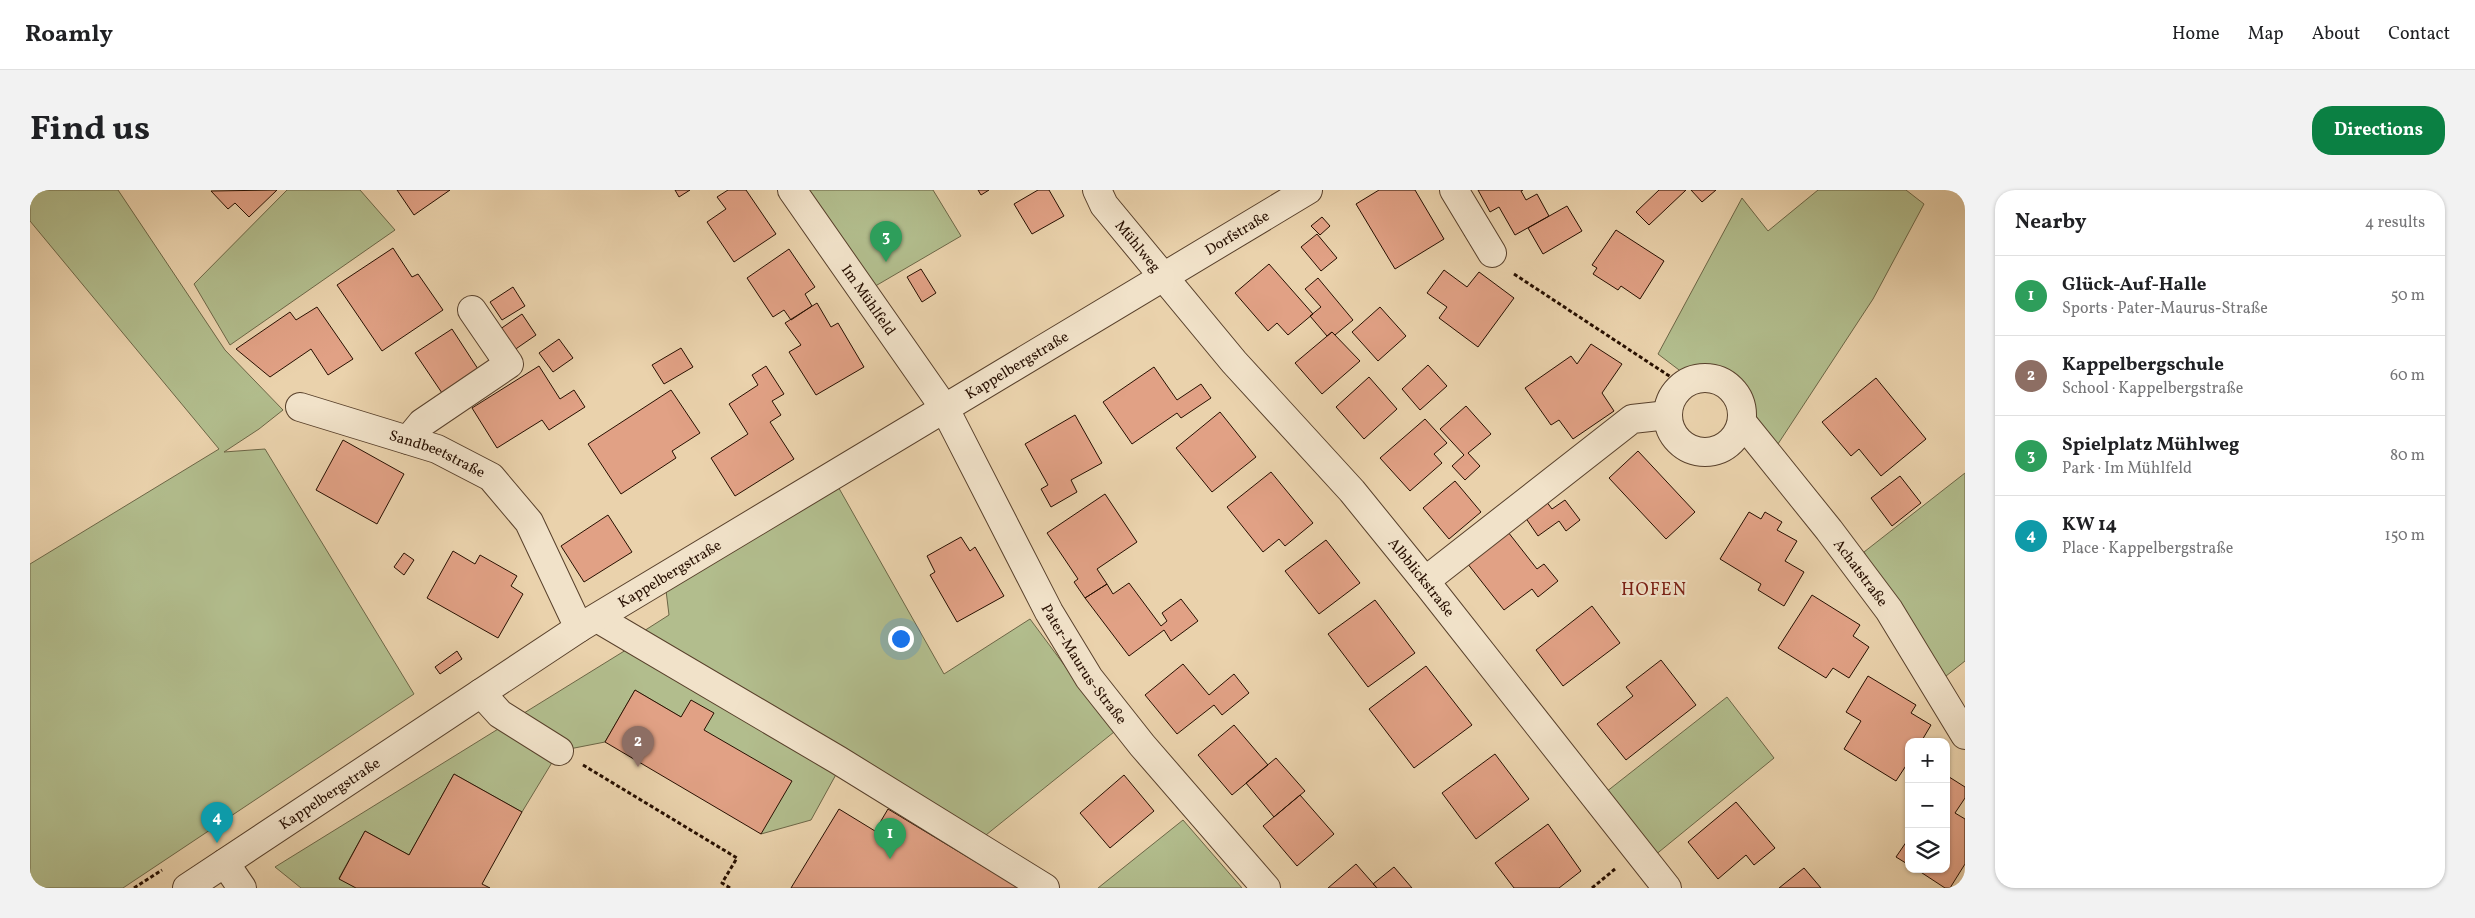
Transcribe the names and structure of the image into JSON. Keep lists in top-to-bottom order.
{
  "streets": {
    "street": [
      "Dorfstraße",
      "Mühlweg",
      "Im Mühlfeld",
      "Kappelbergstraße",
      "Sandbeetstraße",
      "Achatstraße",
      "Albblickstraße",
      "Pater-Maurus-Straße"
    ]
  },
  "crossings": [
    ["Dorfstraße", "Mühlweg"],
    ["Dorfstraße", "Kappelbergstraße"],
    ["Dorfstraße", "Albblickstraße"],
    ["Mühlweg", "Kappelbergstraße"],
    ["Mühlweg", "Albblickstraße"],
    ["Im Mühlfeld", "Kappelbergstraße"],
    ["Im Mühlfeld", "Pater-Maurus-Straße"],
    ["Kappelbergstraße", "Sandbeetstraße"],
    ["Kappelbergstraße", "Albblickstraße"],
    ["Kappelbergstraße", "Pater-Maurus-Straße"]
  ],
  "districts": ["HOFEN"],
  "page": {
    "header": "Roamly",
    "nav": [
      "Home",
      "Map",
      "About",
      "Contact"
    ],
    "title": "Find us",
    "buttons": "Directions",
    "heading": ["Nearby", "4 results"],
    "pins": [
      "3",
      "2",
      "4",
      "1"
    ],
    "list": [
      {
        "mark": "1",
        "name": "Glück-Auf-Halle",
        "note": "Sports · Pater-Maurus-Straße",
        "value": "50 m"
      },
      {
        "mark": "2",
        "name": "Kappelbergschule",
        "note": "School · Kappelbergstraße",
        "value": "60 m"
      },
      {
        "mark": "3",
        "name": "Spielplatz Mühlweg",
        "note": "Park · Im Mühlfeld",
        "value": "80 m"
      },
      {
        "mark": "4",
        "name": "KW 14",
        "note": "Place · Kappelbergstraße",
        "value": "150 m"
      }
    ],
    "map_buttons": ["+", "−"]
  }
}
